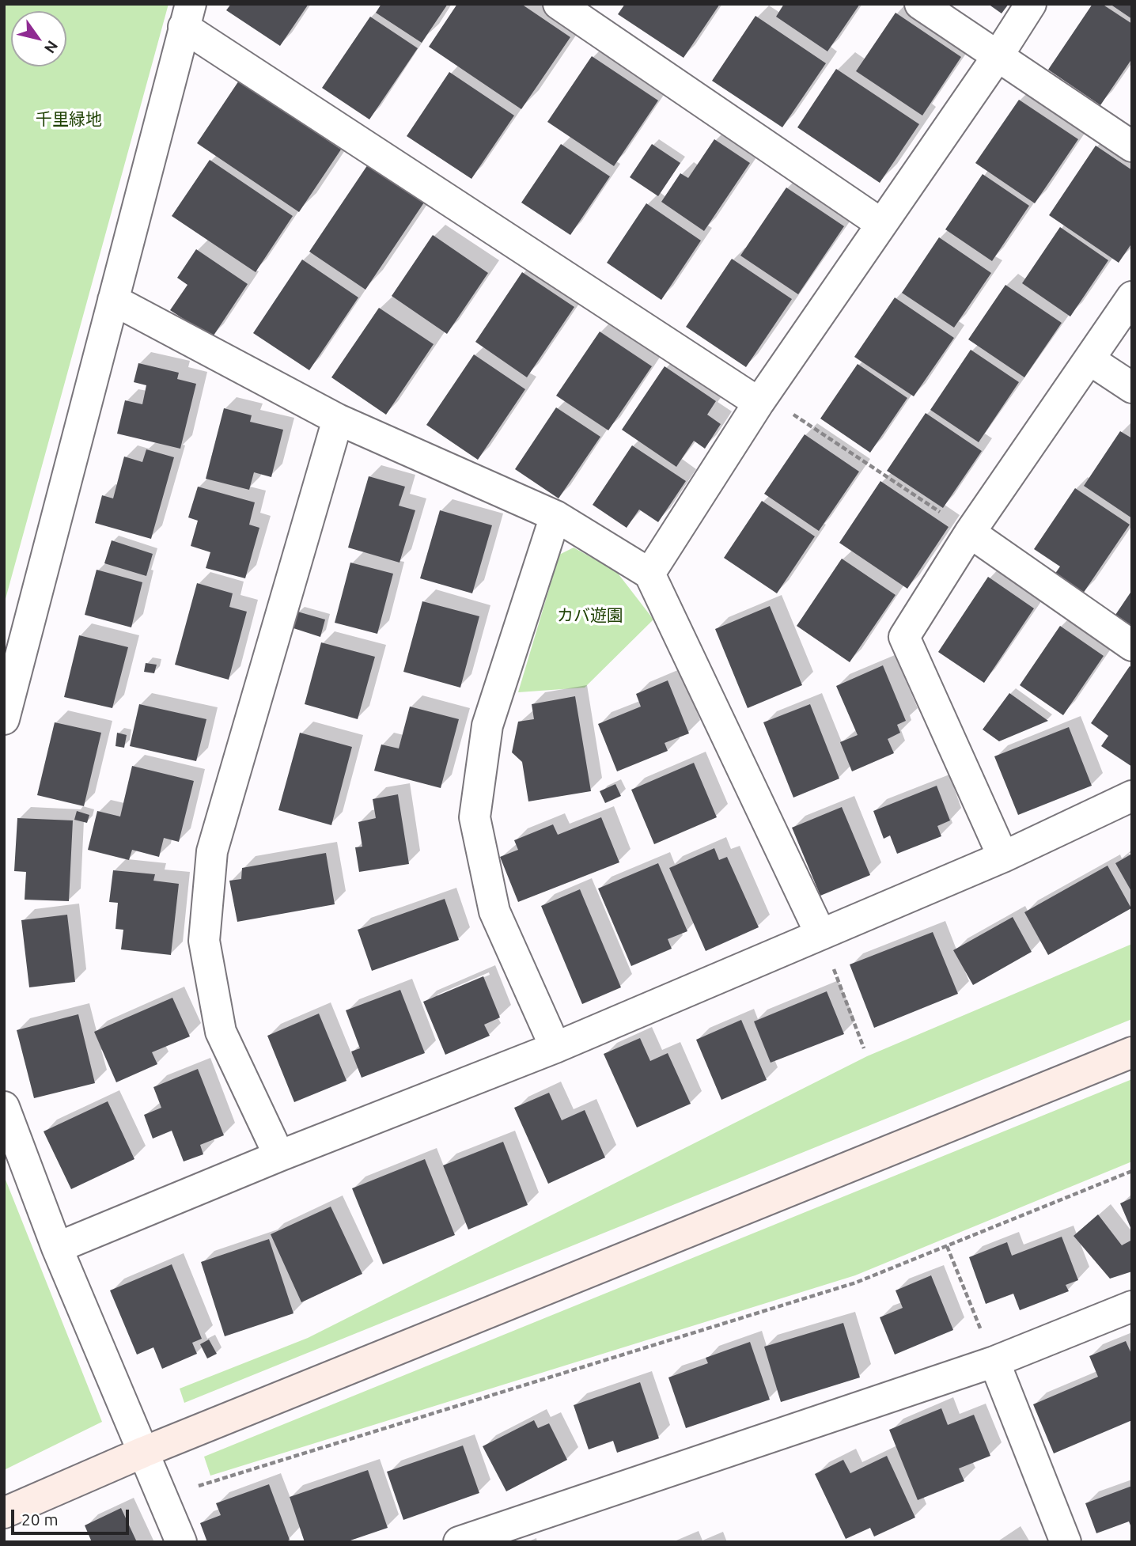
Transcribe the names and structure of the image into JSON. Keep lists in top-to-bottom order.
{
  "parks": ["千里緑地", "カバ遊園"],
  "scale_bar": "20 m",
  "north": "bottom right"
}
